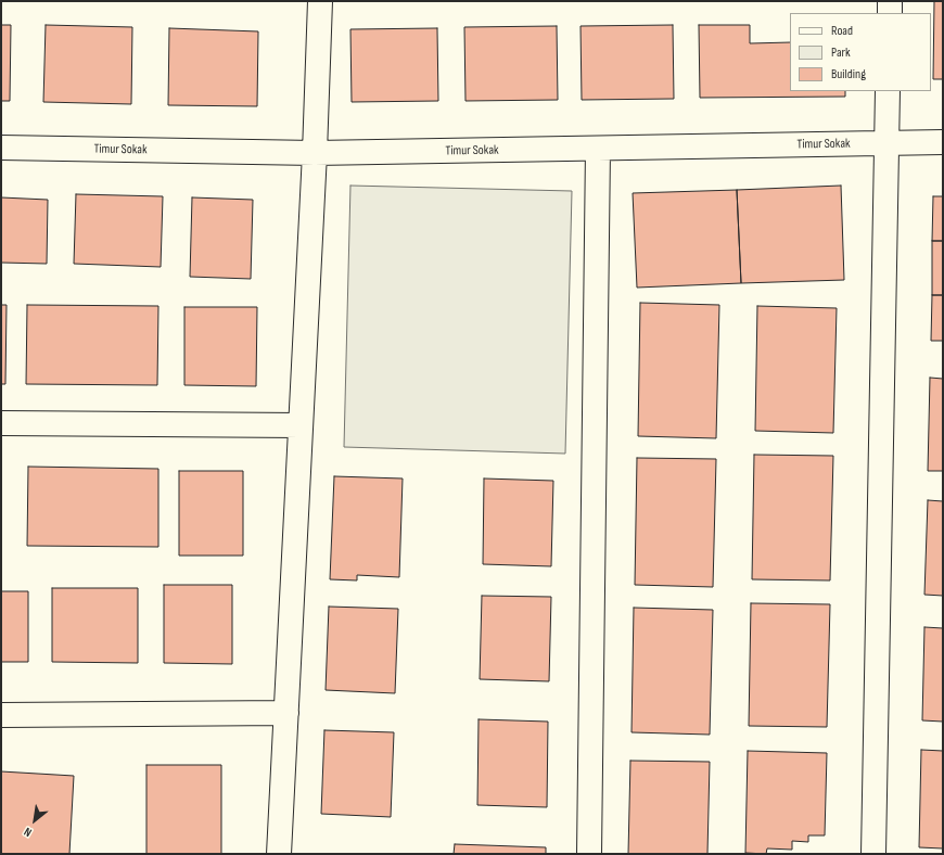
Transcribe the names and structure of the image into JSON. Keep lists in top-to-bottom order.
{
  "streets": {
    "street": ["Timur Sokak"]
  },
  "legend": ["Road", "Park", "Building"],
  "north": "bottom left"
}
